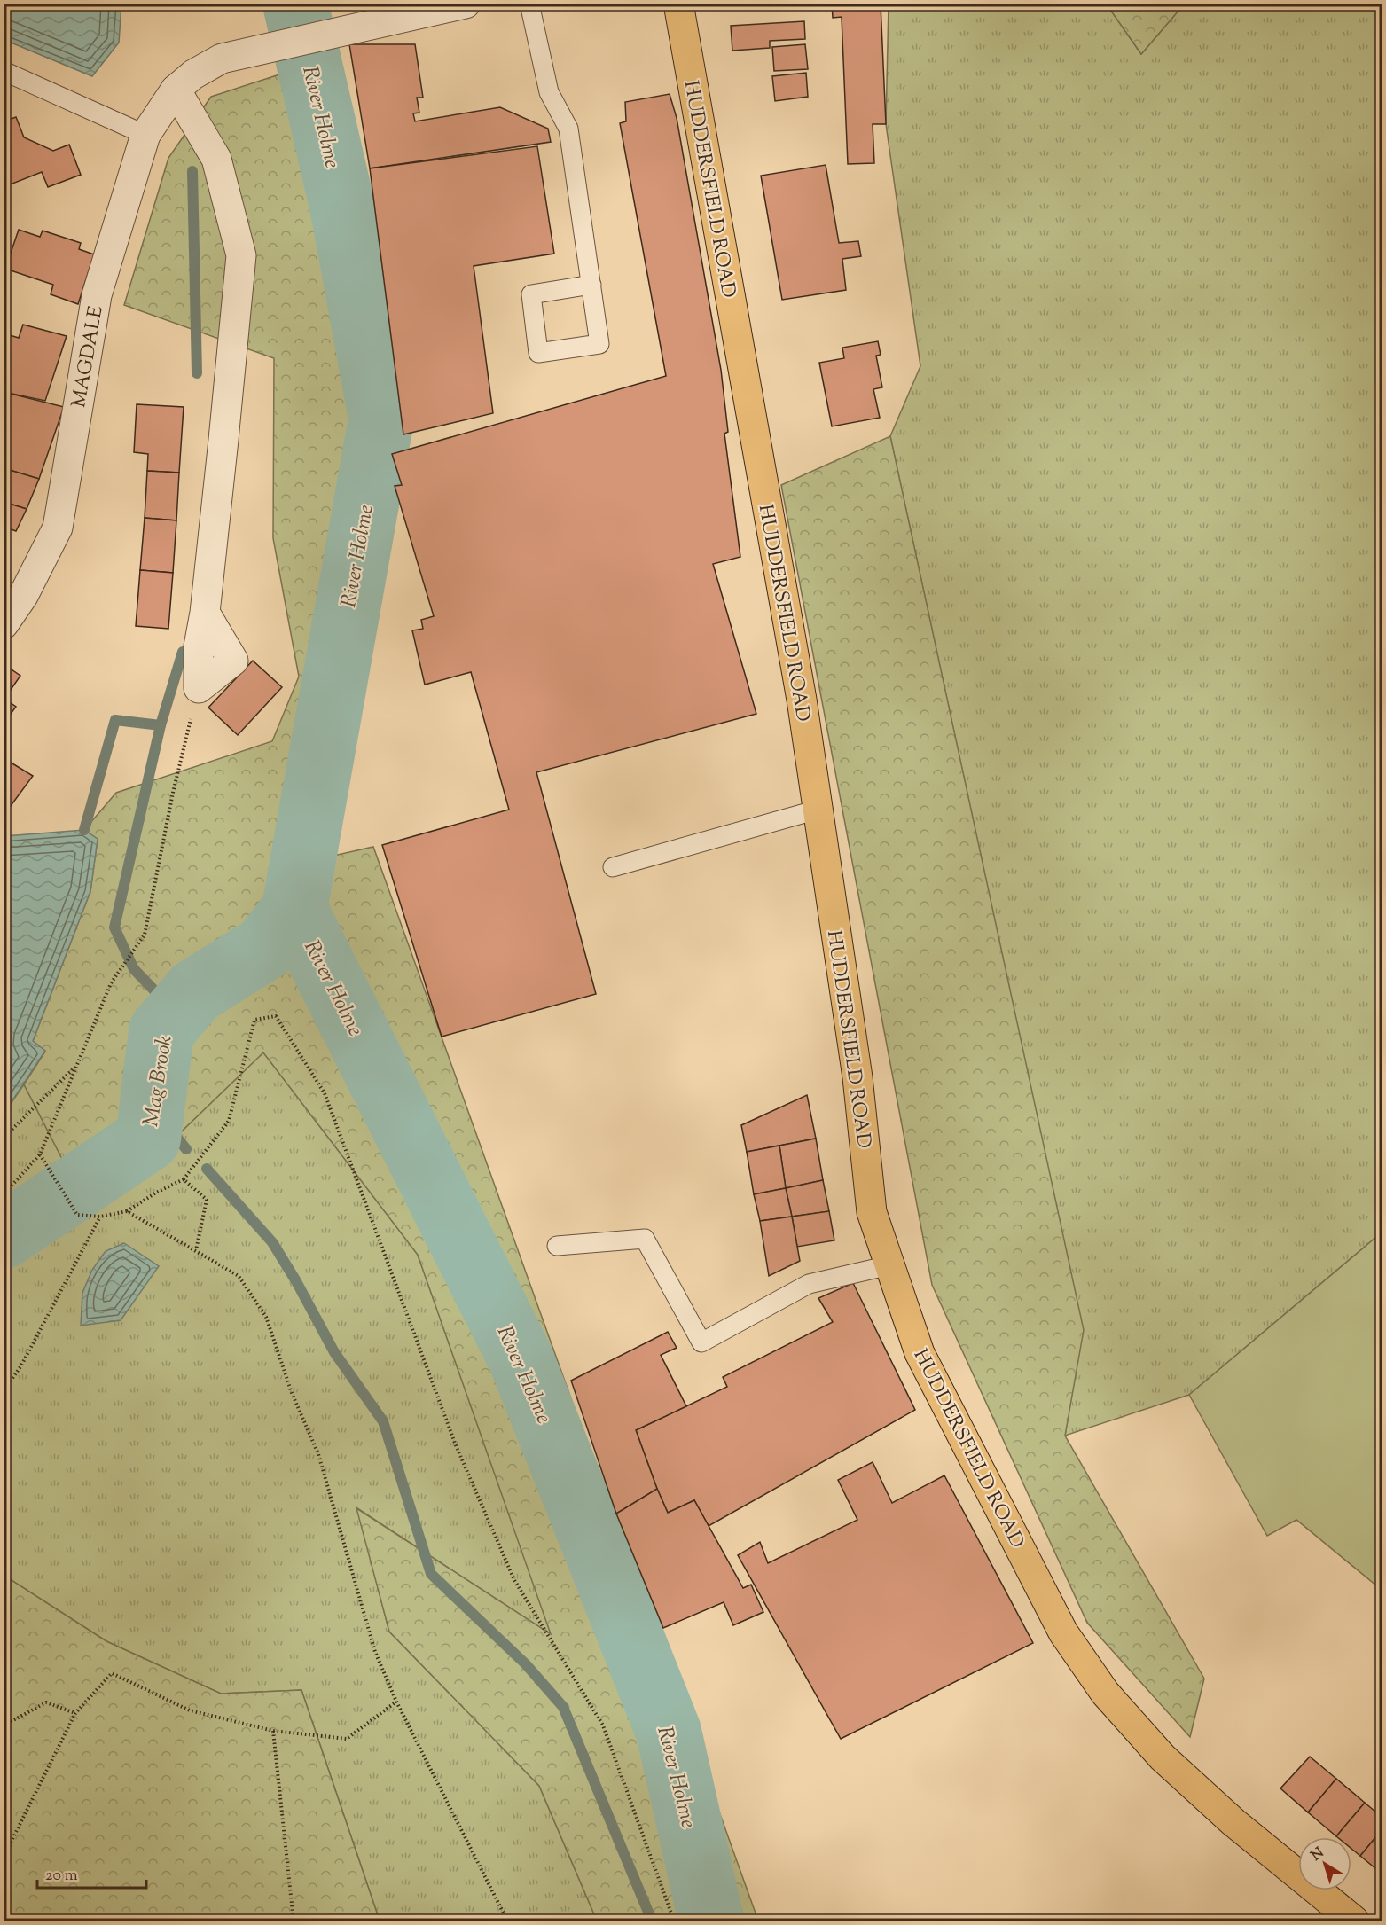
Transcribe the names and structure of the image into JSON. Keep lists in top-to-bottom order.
{
  "streets": {
    "main road": ["HUDDERSFIELD ROAD"],
    "street": ["MAGDALE"]
  },
  "water": ["River Holme", "Mag Brook"],
  "scale_bar": "20 m",
  "north": "top left"
}
